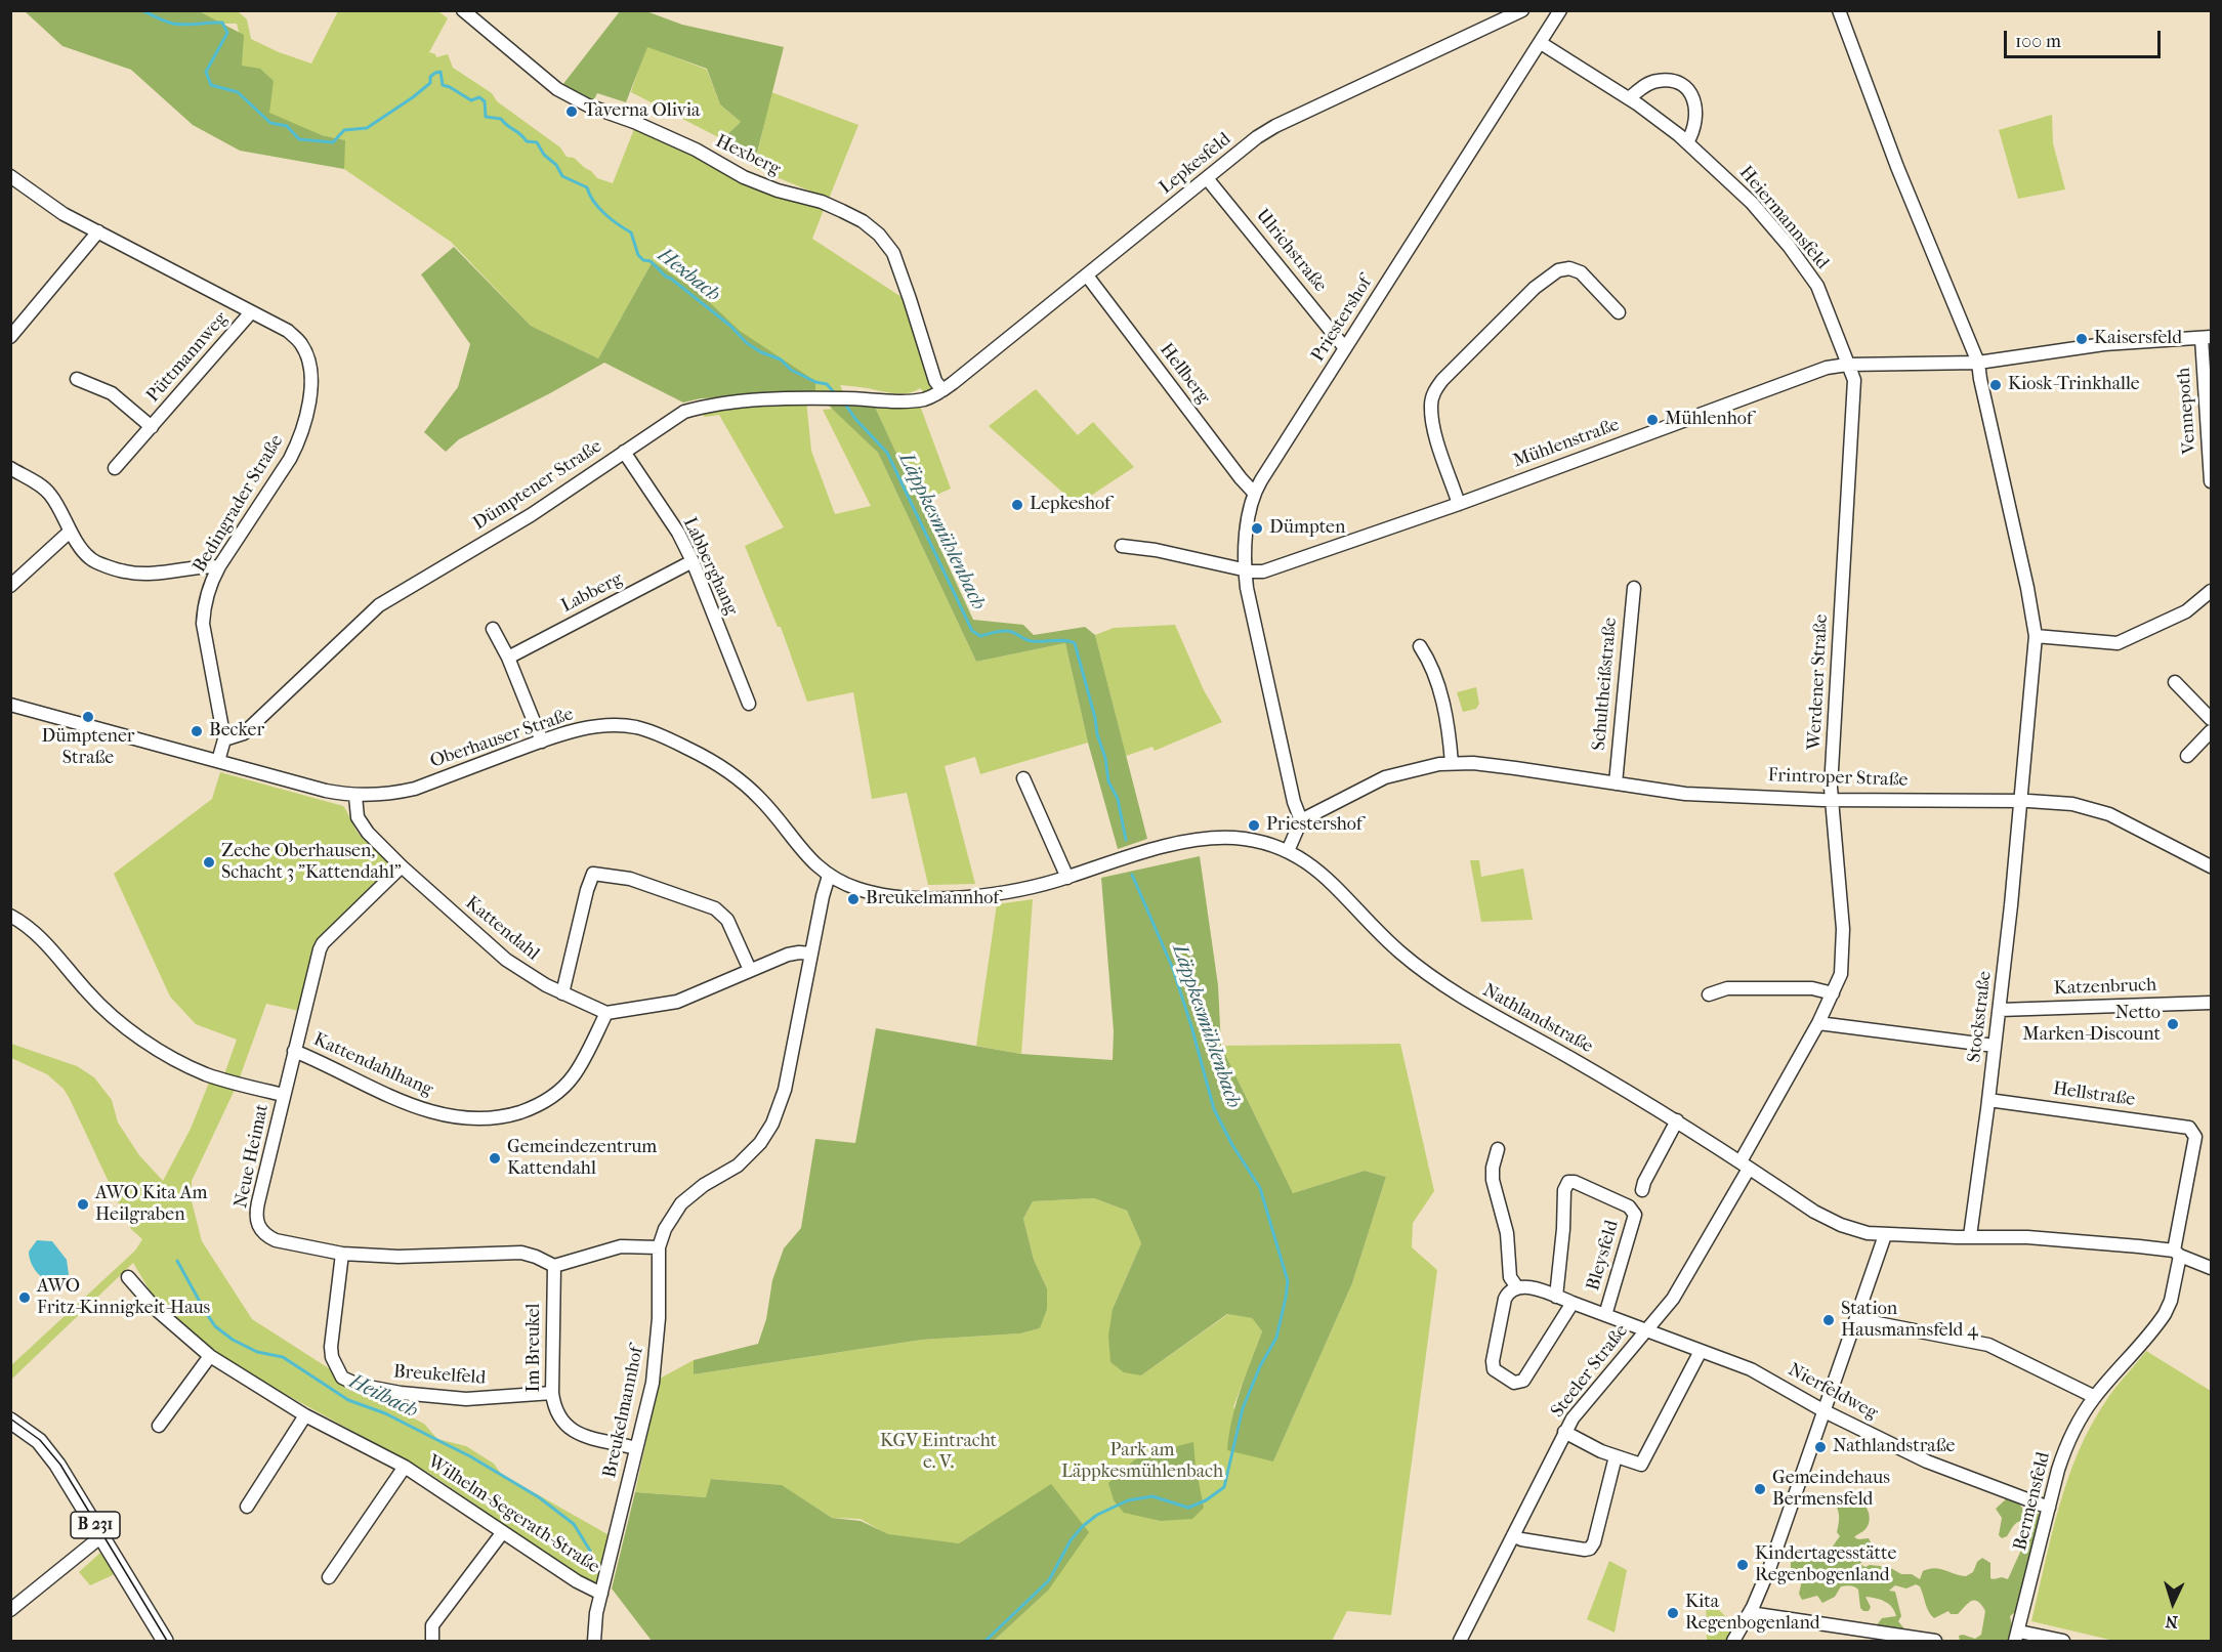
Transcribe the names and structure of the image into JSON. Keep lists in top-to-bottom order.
{
  "streets": {
    "main road": ["B 231"],
    "street": [
      "Hexberg",
      "Lepkesfeld",
      "Heiermannsfeld",
      "Ulrichstraße",
      "Priestershof",
      "Püttmannweg",
      "Hellberg",
      "Vennepoth",
      "Mühlenstraße",
      "Dümptener Straße",
      "Bedingrader Straße",
      "Labberghang",
      "Labberg",
      "Werdener Straße",
      "Schultheißstraße",
      "Oberhauser Straße",
      "Frintroper Straße",
      "Kattendahl",
      "Katzenbruch",
      "Stockstraße",
      "Nathlandstraße",
      "Kattendahlhang",
      "Hellstraße",
      "Neue Heimat",
      "Bleysfeld",
      "Im Breukel",
      "Steeler Straße",
      "Breukelfeld",
      "Nierfeldweg",
      "Breukelmannhof",
      "Bermensfeld",
      "Wilhelm-Segerath-Straße"
    ]
  },
  "crossings": [
    ["Hexberg", "Lepkesfeld"],
    ["Lepkesfeld", "Ulrichstraße"],
    ["Lepkesfeld", "Hellberg"],
    ["Lepkesfeld", "Dümptener Straße"],
    ["Heiermannsfeld", "Priestershof"],
    ["Heiermannsfeld", "Mühlenstraße"],
    ["Heiermannsfeld", "Werdener Straße"],
    ["Ulrichstraße", "Priestershof"],
    ["Priestershof", "Hellberg"],
    ["Priestershof", "Mühlenstraße"],
    ["Priestershof", "Frintroper Straße"],
    ["Püttmannweg", "Bedingrader Straße"],
    ["Vennepoth", "Mühlenstraße"],
    ["Mühlenstraße", "Werdener Straße"],
    ["Dümptener Straße", "Bedingrader Straße"],
    ["Dümptener Straße", "Labberghang"],
    ["Bedingrader Straße", "Oberhauser Straße"],
    ["Labberghang", "Labberg"],
    ["Werdener Straße", "Frintroper Straße"],
    ["Werdener Straße", "Nathlandstraße"],
    ["Werdener Straße", "Steeler Straße"],
    ["Schultheißstraße", "Frintroper Straße"],
    ["Oberhauser Straße", "Kattendahl"],
    ["Oberhauser Straße", "Nathlandstraße"],
    ["Oberhauser Straße", "Breukelmannhof"],
    ["Frintroper Straße", "Stockstraße"],
    ["Kattendahl", "Kattendahlhang"],
    ["Kattendahl", "Neue Heimat"],
    ["Katzenbruch", "Stockstraße"],
    ["Stockstraße", "Nathlandstraße"],
    ["Stockstraße", "Hellstraße"],
    ["Nathlandstraße", "Steeler Straße"],
    ["Nathlandstraße", "Bermensfeld"],
    ["Kattendahlhang", "Neue Heimat"],
    ["Hellstraße", "Bermensfeld"],
    ["Neue Heimat", "Im Breukel"],
    ["Neue Heimat", "Breukelfeld"],
    ["Bleysfeld", "Steeler Straße"],
    ["Bleysfeld", "Nierfeldweg"],
    ["Im Breukel", "Breukelfeld"],
    ["Im Breukel", "Breukelmannhof"],
    ["Steeler Straße", "Nierfeldweg"],
    ["Nierfeldweg", "Bermensfeld"],
    ["Breukelmannhof", "Wilhelm-Segerath-Straße"]
  ],
  "water": ["Hexbach", "Läppkesmühlenbach", "Heilbach"],
  "parks": ["KGV Eintracht e. V.", "Park am Läppkesmühlenbach"],
  "places": [
    "Taverna Olivia",
    "Kaisersfeld",
    "Kiosk-Trinkhalle",
    "Mühlenhof",
    "Lepkeshof",
    "Dümpten",
    "Dümptener Straße",
    "Becker",
    "Priestershof",
    "Zeche Oberhausen, Schacht 3 \"Kattendahl\"",
    "Breukelmannhof",
    "Netto Marken-Discount",
    "Gemeindezentrum Kattendahl",
    "AWO Kita Am Heilgraben",
    "AWO Fritz-Kinnigkeit-Haus",
    "Station Hausmannsfeld 4",
    "Nathlandstraße",
    "Gemeindehaus Bermensfeld",
    "Kindertagesstätte Regenbogenland",
    "Kita Regenbogenland"
  ],
  "scale_bar": "100 m",
  "north": "bottom"
}
